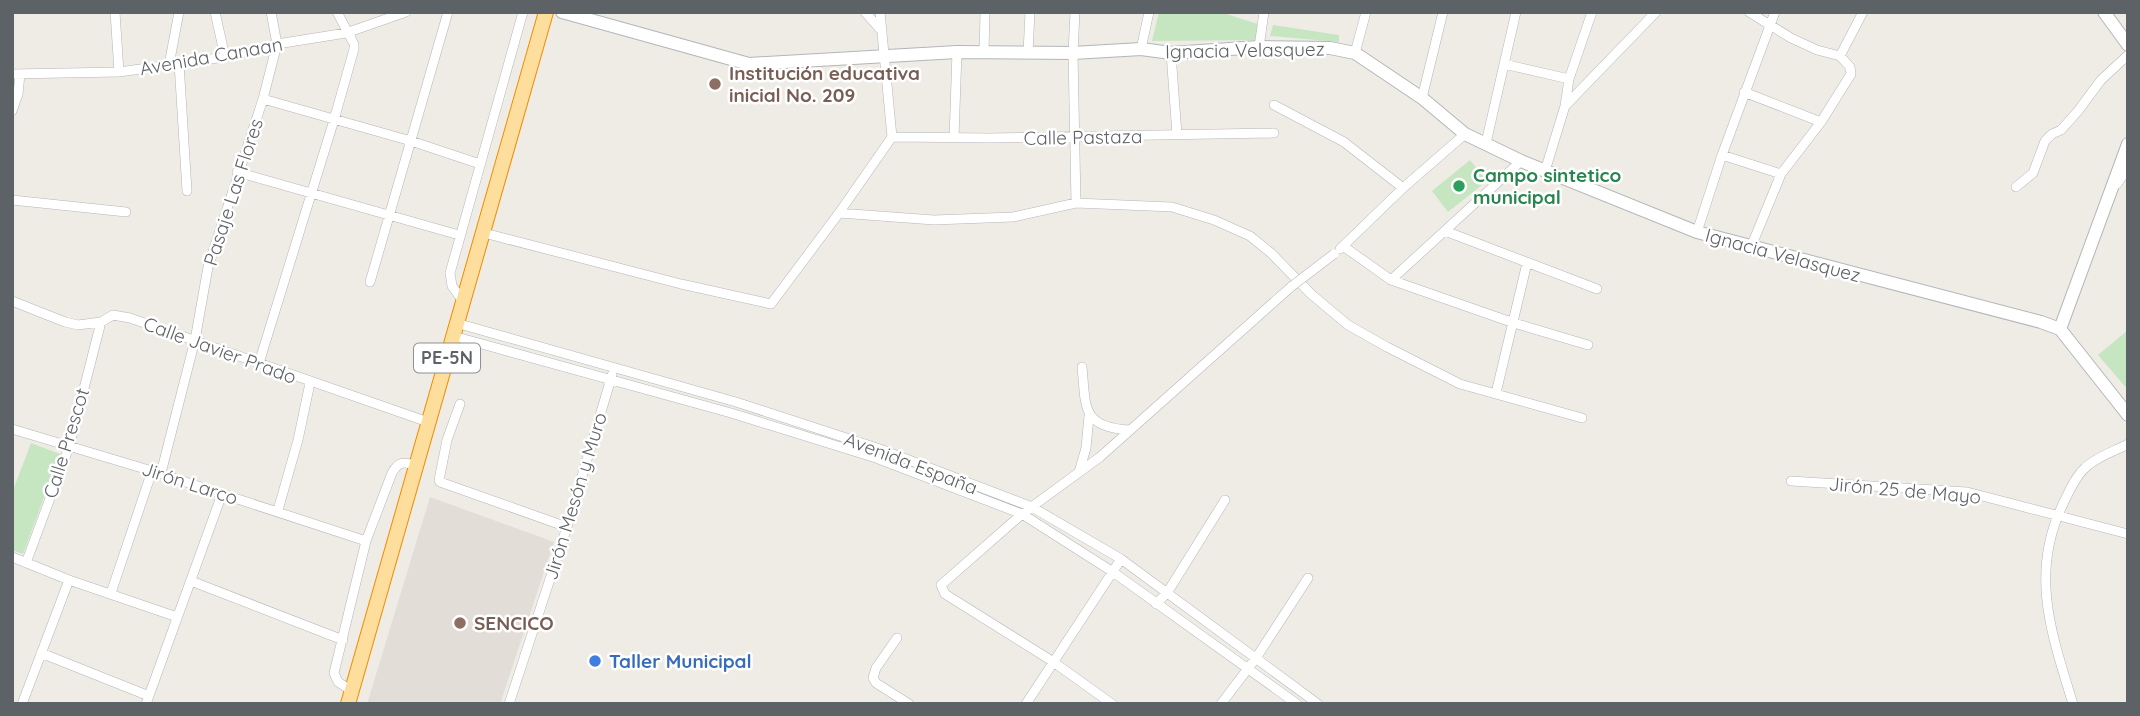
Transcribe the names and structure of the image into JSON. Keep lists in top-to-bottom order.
{
  "streets": {
    "highway": ["PE-5N"],
    "main road": ["Ignacia Velasquez"],
    "street": [
      "Avenida Canaan",
      "Calle Pastaza",
      "Pasaje Las Flores",
      "Calle Javier Prado",
      "Calle Prescot",
      "Avenida España",
      "Jirón Larco",
      "Jirón 25 de Mayo",
      "Jirón Mesón y Muro"
    ]
  },
  "crossings": [
    ["Avenida Canaan", "Pasaje Las Flores"],
    ["Pasaje Las Flores", "Calle Javier Prado"],
    ["Pasaje Las Flores", "Jirón Larco"],
    ["Calle Javier Prado", "PE-5N"],
    ["Calle Javier Prado", "Calle Prescot"],
    ["PE-5N", "Avenida España"],
    ["Calle Prescot", "Jirón Larco"],
    ["Avenida España", "Jirón Mesón y Muro"]
  ],
  "places": [
    "Institución educativa inicial No. 209",
    "Campo sintetico municipal",
    "SENCICO",
    "Taller Municipal"
  ]
}
